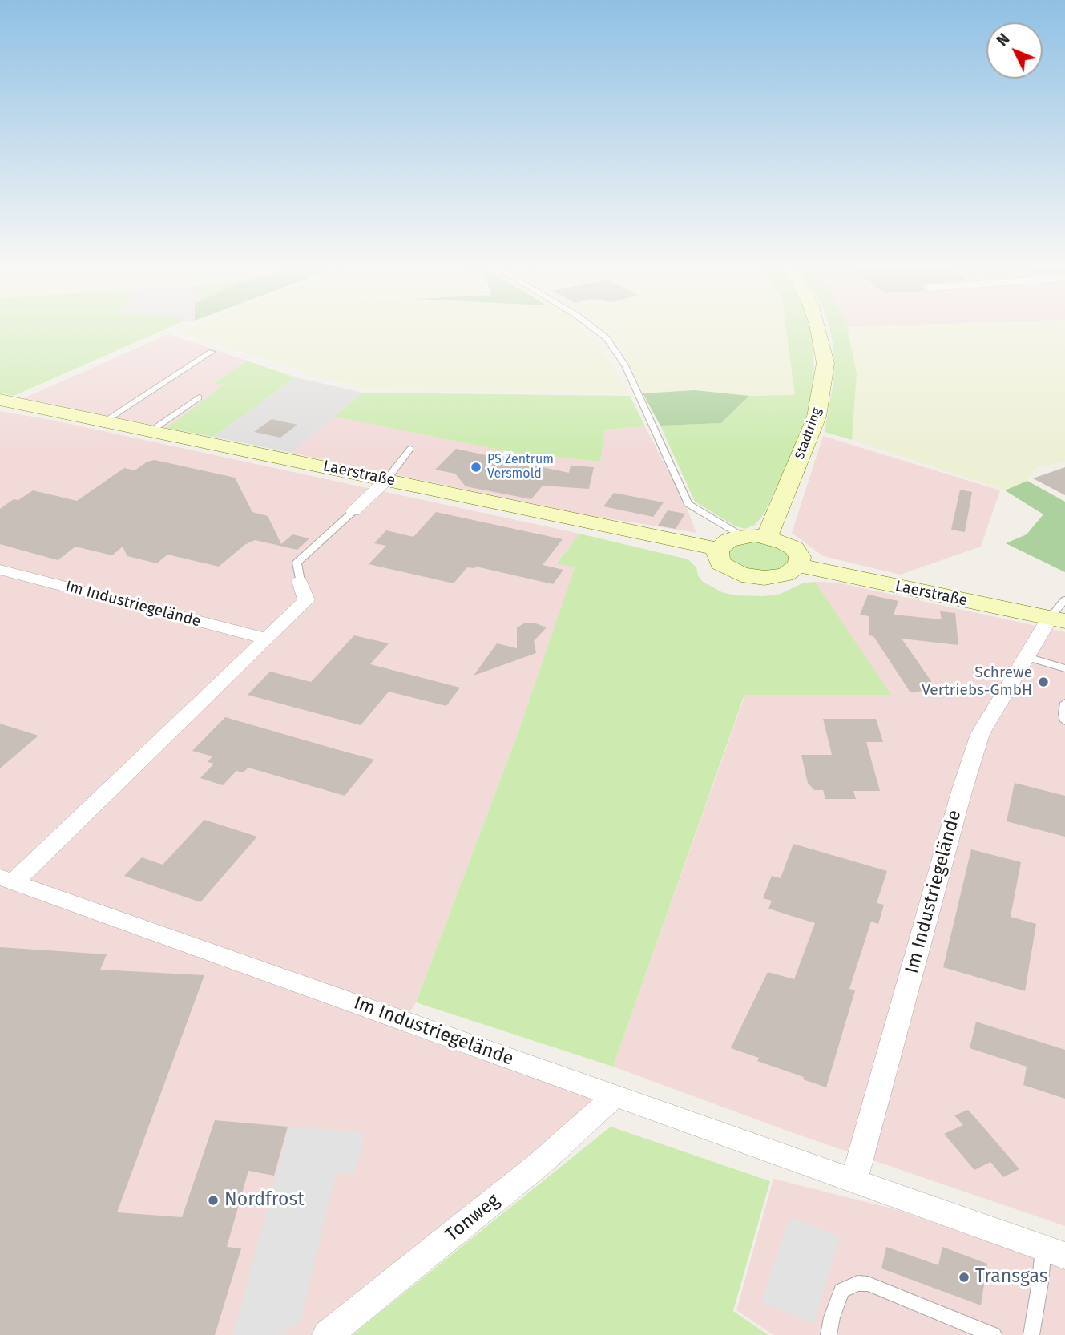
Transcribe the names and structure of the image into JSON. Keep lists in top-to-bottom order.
{
  "streets": {
    "main road": ["Stadtring", "Laerstraße"],
    "street": ["Im Industriegelände", "Tonweg"]
  },
  "crossings": [
    ["Laerstraße", "Im Industriegelände"],
    ["Im Industriegelände", "Tonweg"]
  ],
  "places": [
    "PS Zentrum Versmold",
    "Schrewe Vertriebs-GmbH",
    "Nordfrost",
    "Transgas"
  ],
  "north": "top left"
}
